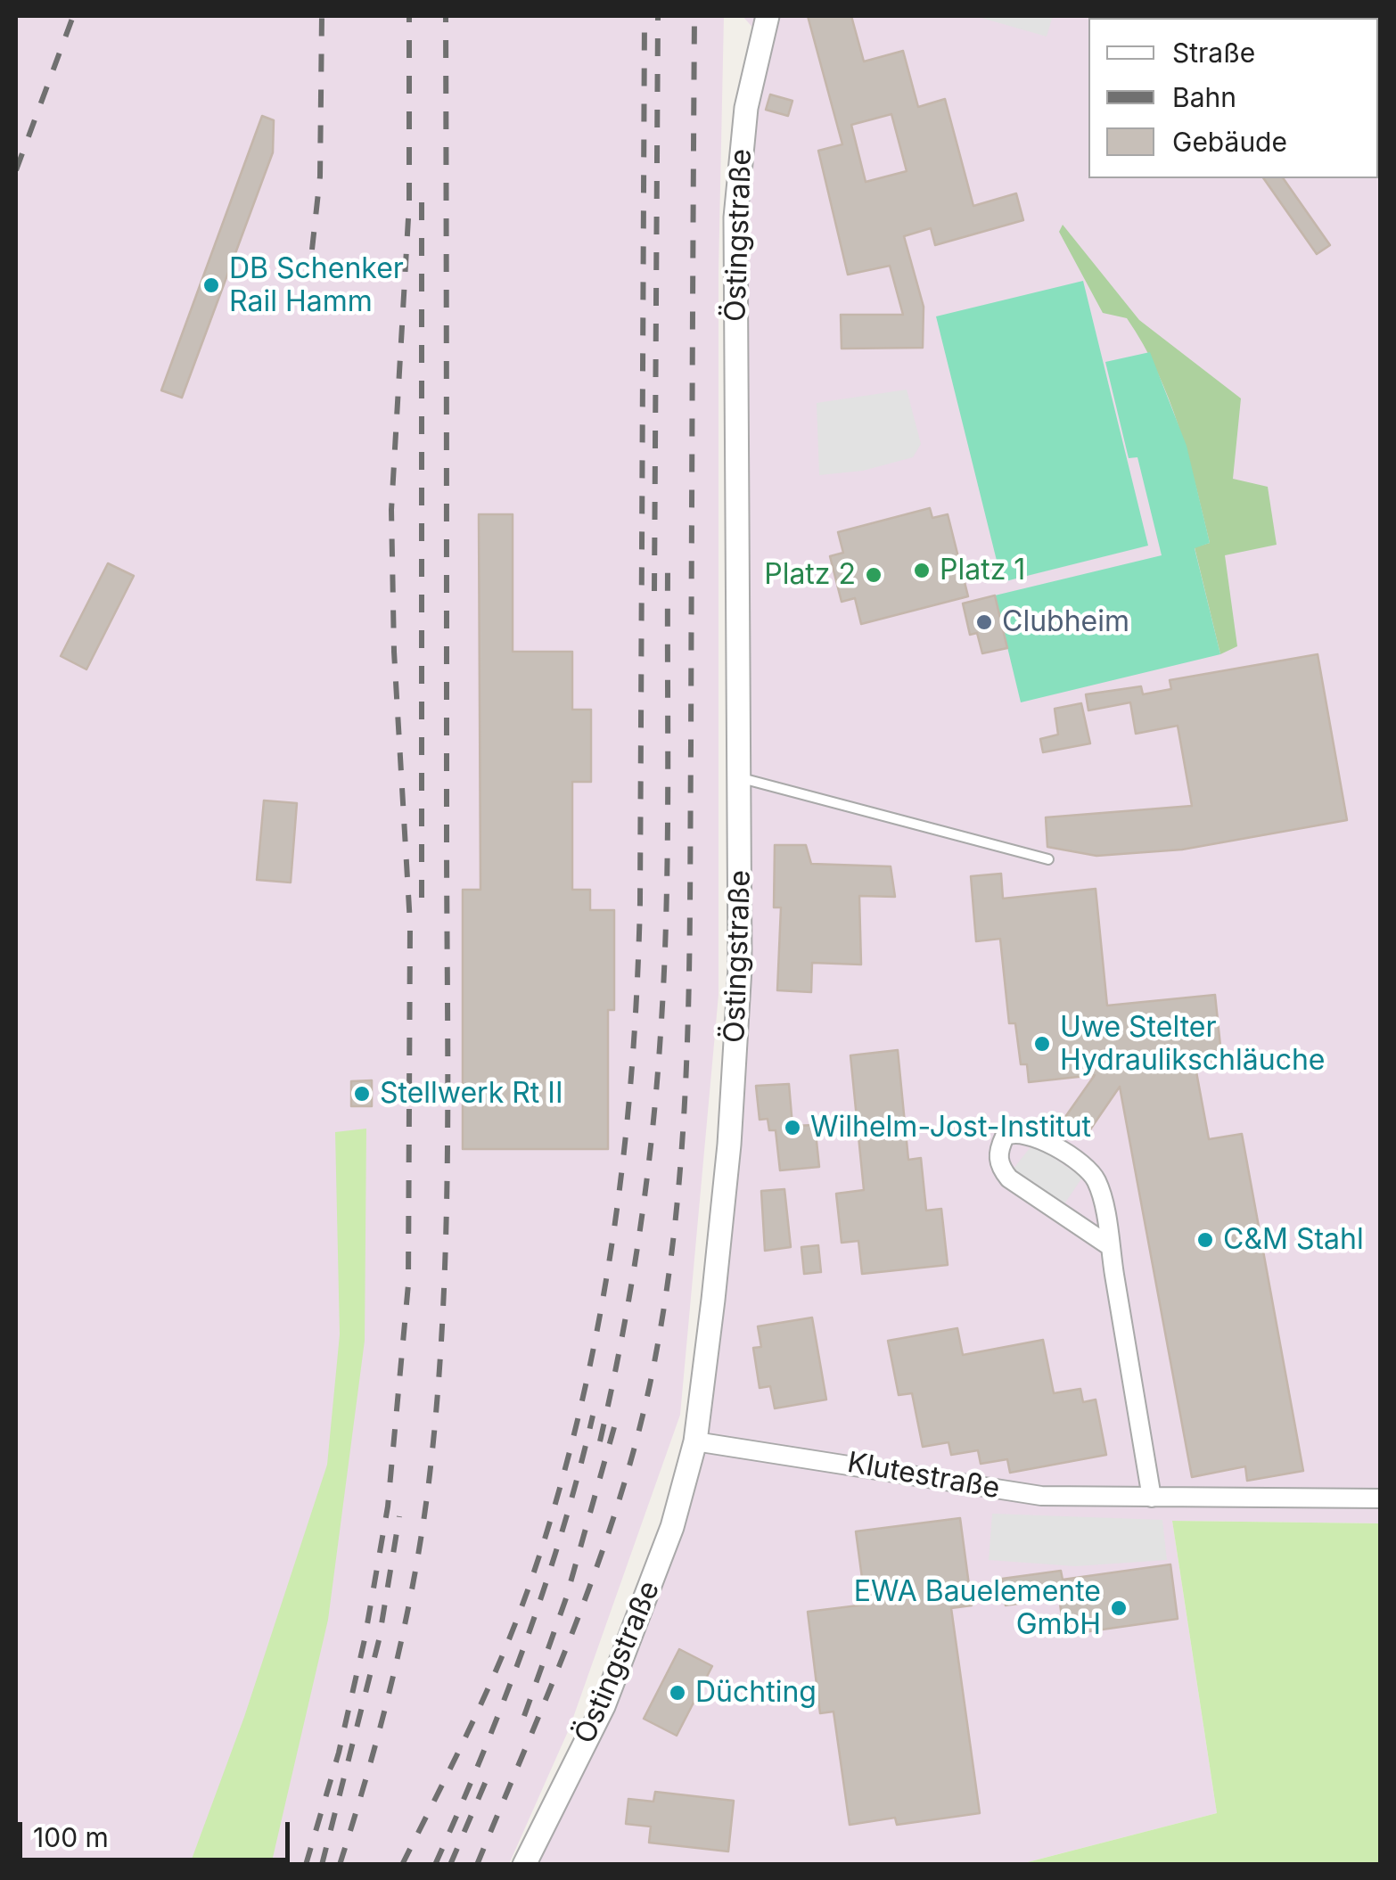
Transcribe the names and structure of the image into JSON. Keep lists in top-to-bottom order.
{
  "streets": {
    "street": ["Östingstraße", "Klutestraße"]
  },
  "crossings": [
    ["Östingstraße", "Klutestraße"]
  ],
  "places": [
    "DB Schenker Rail Hamm",
    "Platz 1",
    "Platz 2",
    "Clubheim",
    "Uwe Stelter Hydraulikschläuche",
    "Stellwerk Rt II",
    "Wilhelm-Jost-Institut",
    "C&M Stahl",
    "EWA Bauelemente GmbH",
    "Düchting"
  ],
  "legend": ["Straße", "Bahn", "Gebäude"],
  "scale_bar": "100 m"
}
